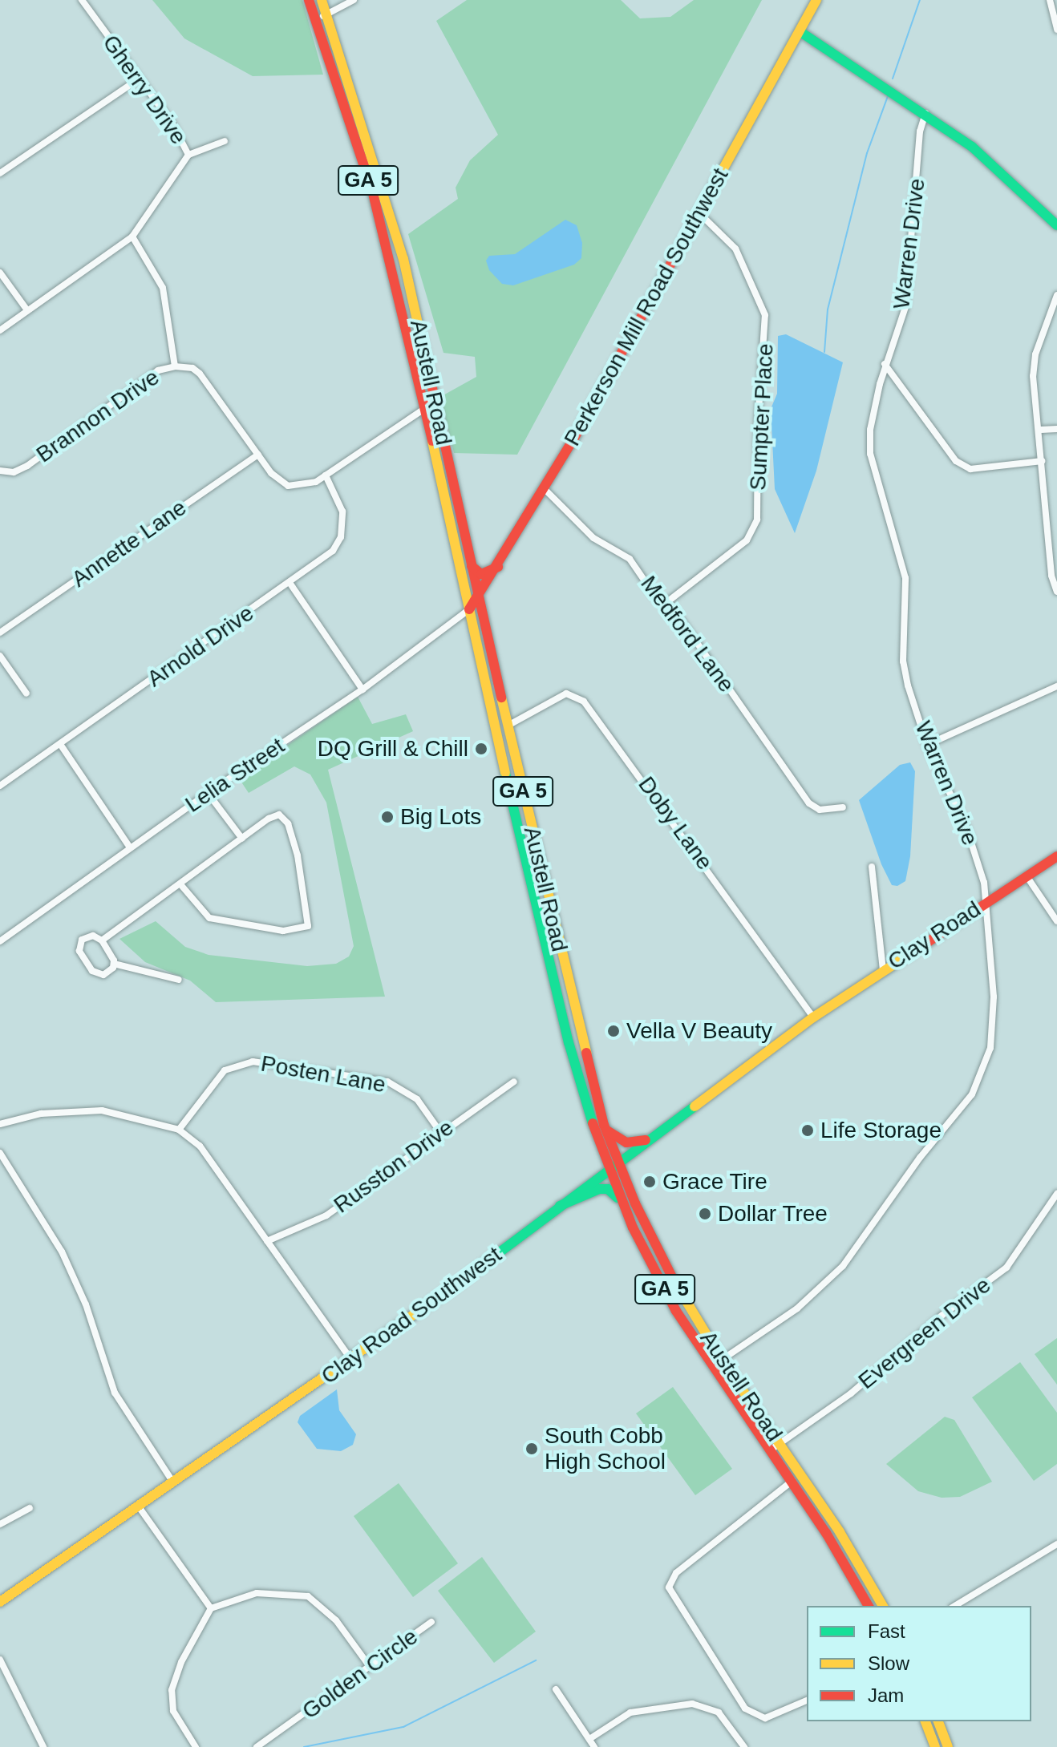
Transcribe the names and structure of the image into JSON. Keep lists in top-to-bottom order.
{
  "streets": {
    "main road": [
      "GA 5",
      "Perkerson Mill Road Southwest",
      "Austell Road",
      "Clay Road",
      "Clay Road Southwest"
    ],
    "street": [
      "Gherry Drive",
      "Warren Drive",
      "Brannon Drive",
      "Sumpter Place",
      "Annette Lane",
      "Medford Lane",
      "Arnold Drive",
      "Lelia Street",
      "Doby Lane",
      "Posten Lane",
      "Russton Drive",
      "Evergreen Drive",
      "Golden Circle"
    ]
  },
  "crossings": [
    ["Warren Drive", "Austell Road"],
    ["Warren Drive", "Clay Road"],
    ["Perkerson Mill Road Southwest", "Austell Road"],
    ["Perkerson Mill Road Southwest", "Sumpter Place"],
    ["Perkerson Mill Road Southwest", "Medford Lane"],
    ["Perkerson Mill Road Southwest", "Lelia Street"],
    ["Austell Road", "Brannon Drive"],
    ["Austell Road", "Lelia Street"],
    ["Austell Road", "Doby Lane"],
    ["Austell Road", "Clay Road Southwest"],
    ["Austell Road", "Evergreen Drive"],
    ["Brannon Drive", "Annette Lane"],
    ["Brannon Drive", "Arnold Drive"],
    ["Sumpter Place", "Medford Lane"],
    ["Doby Lane", "Clay Road"],
    ["Doby Lane", "Clay Road Southwest"],
    ["Clay Road", "Clay Road Southwest"],
    ["Posten Lane", "Russton Drive"]
  ],
  "places": [
    "DQ Grill & Chill",
    "Big Lots",
    "Vella V Beauty",
    "Life Storage",
    "Grace Tire",
    "Dollar Tree",
    "South Cobb High School"
  ],
  "legend": ["Fast", "Slow", "Jam"]
}
